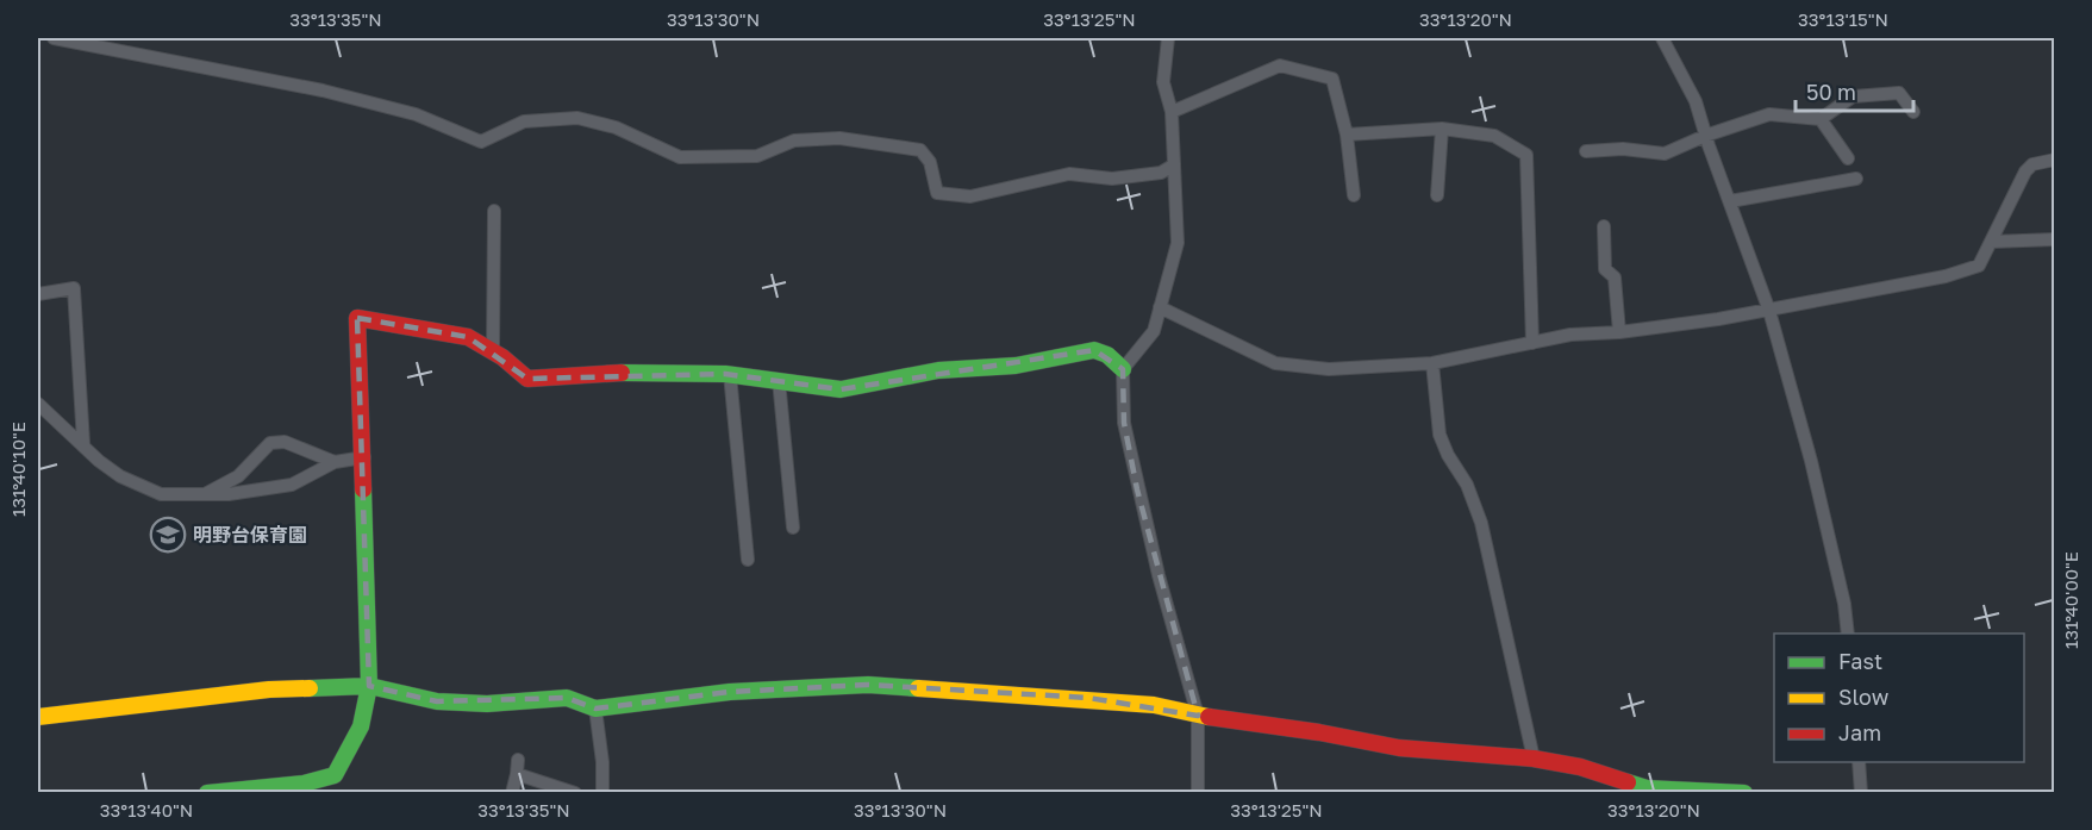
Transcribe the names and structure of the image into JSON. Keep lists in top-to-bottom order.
{
  "places": {
    "school or university": ["明野台保育園"]
  },
  "legend": ["Fast", "Slow", "Jam"],
  "scale_bar": "50 m",
  "coordinates": [
    "33°13'35\"N",
    "33°13'30\"N",
    "33°13'25\"N",
    "33°13'20\"N",
    "33°13'15\"N",
    "131°40'10\"E",
    "131°40'00\"E",
    "33°13'40\"N"
  ]
}
